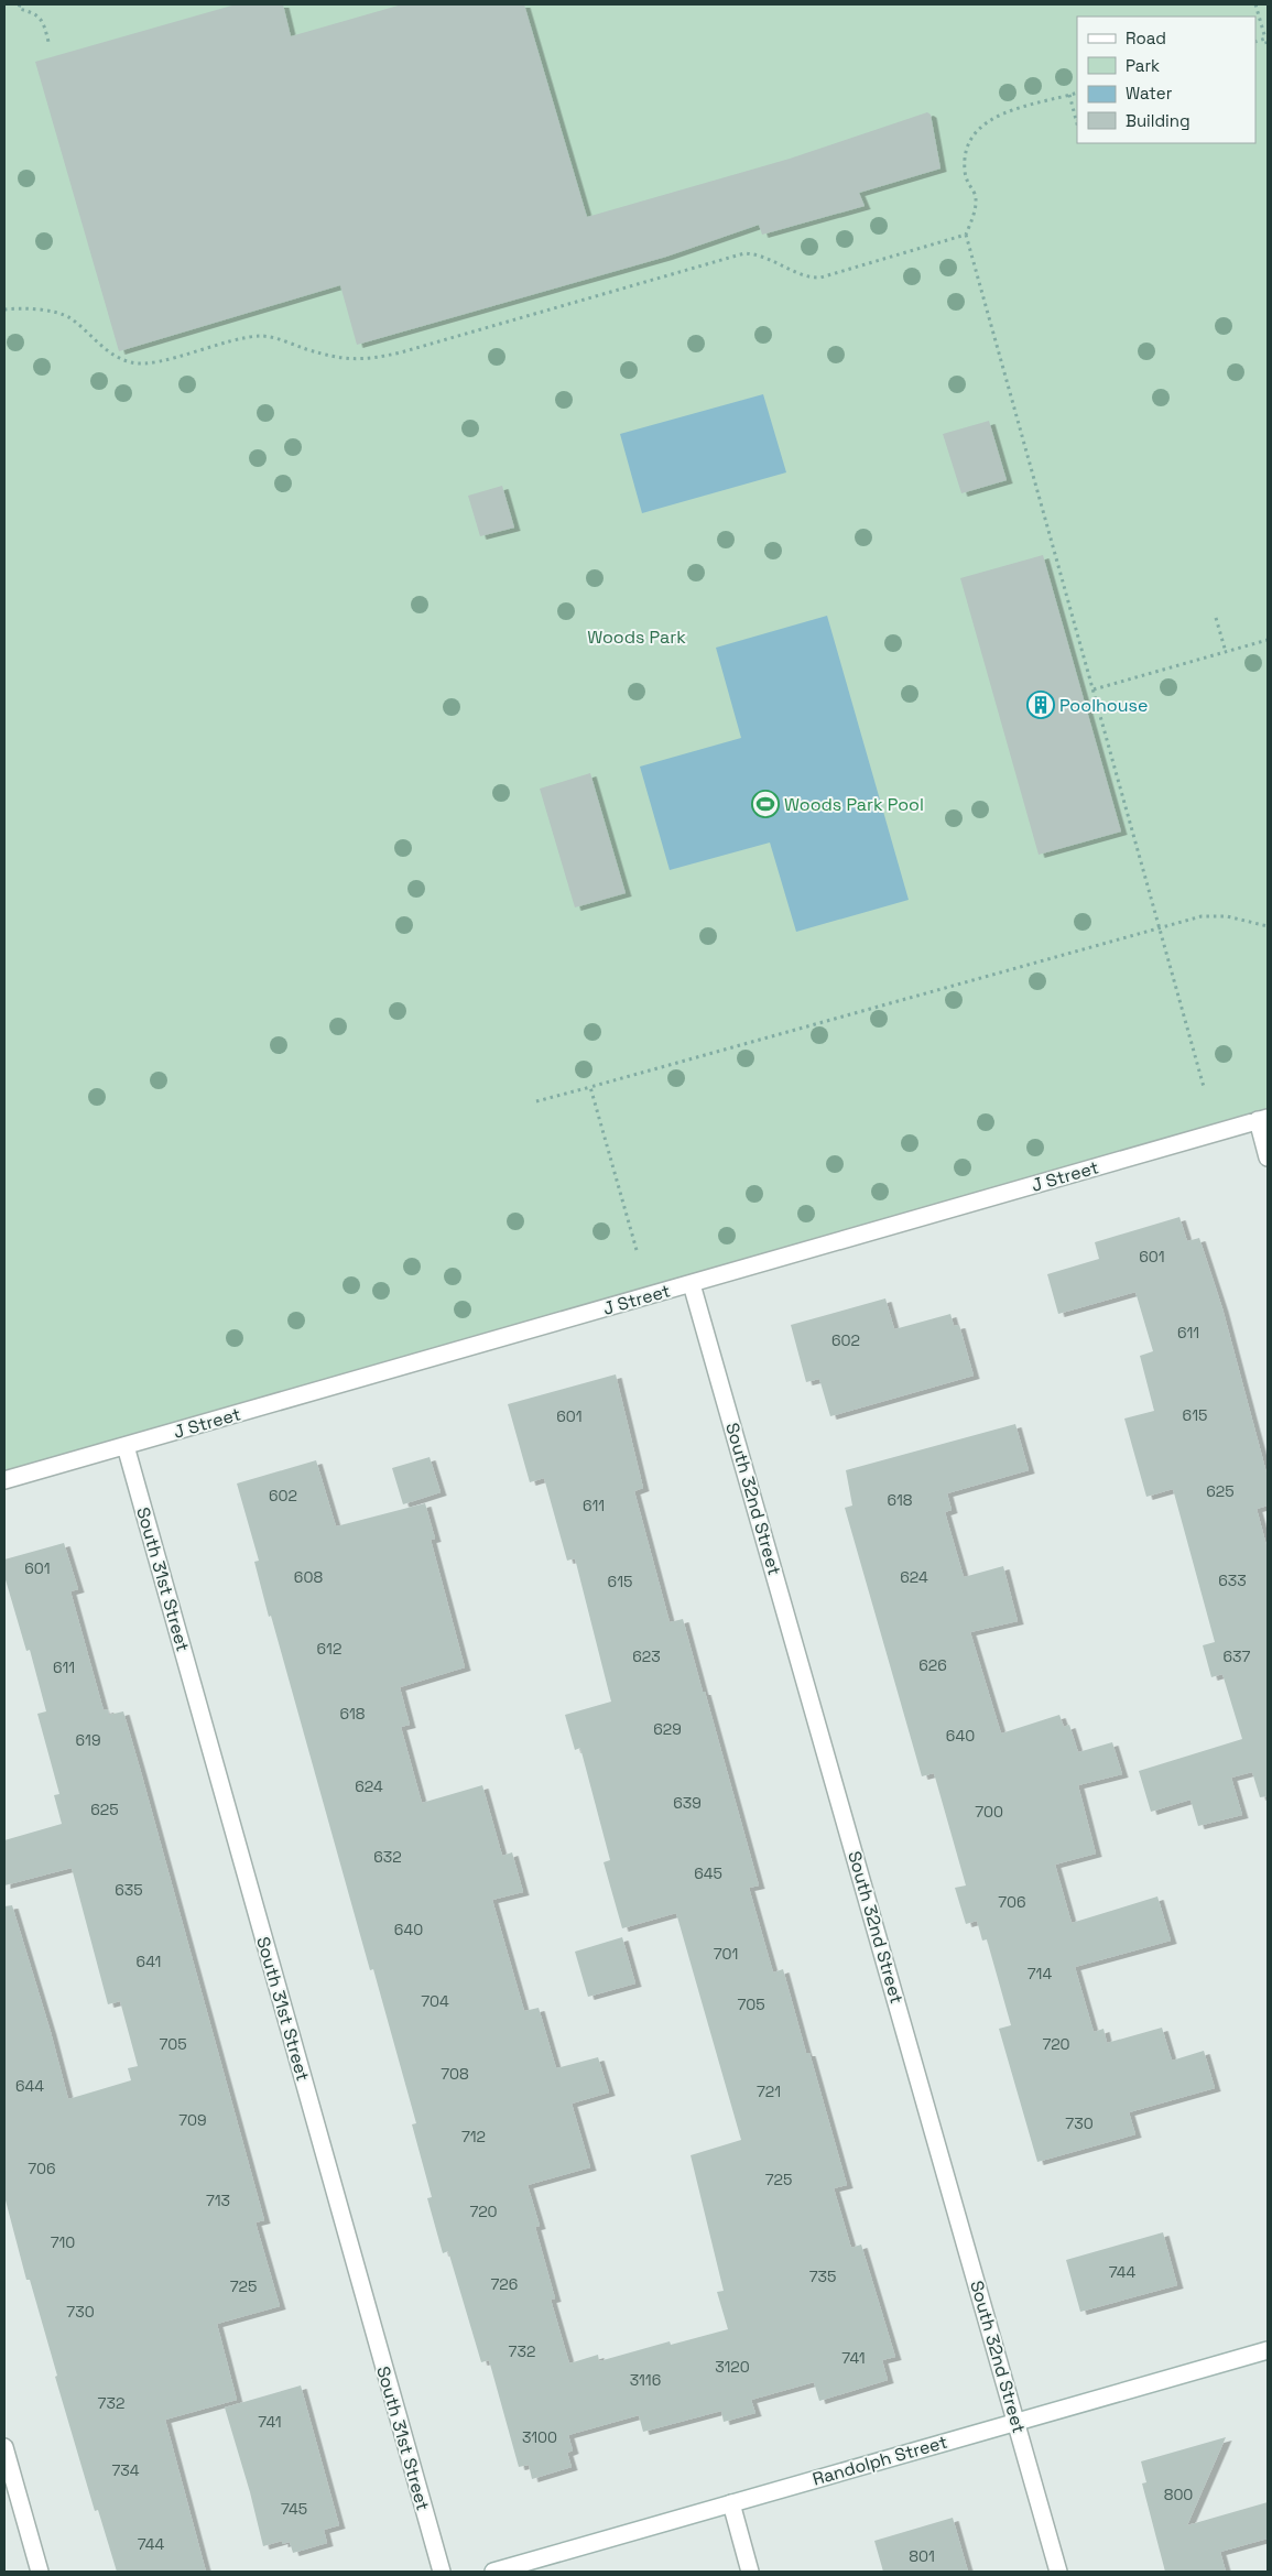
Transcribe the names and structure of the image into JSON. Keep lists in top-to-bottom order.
{
  "streets": {
    "street": [
      "J Street",
      "South 32nd Street",
      "South 31st Street",
      "Randolph Street"
    ]
  },
  "crossings": [
    ["J Street", "South 32nd Street"],
    ["J Street", "South 31st Street"],
    ["South 32nd Street", "Randolph Street"]
  ],
  "parks": ["Woods Park"],
  "places": {
    "building": ["Poolhouse"],
    "sports": ["Woods Park Pool"]
  },
  "house_numbers": [
    "601",
    "611",
    "602",
    "615",
    "601",
    "625",
    "602",
    "618",
    "611",
    "601",
    "608",
    "624",
    "633",
    "615",
    "612",
    "623",
    "637",
    "626",
    "611",
    "618",
    "629",
    "640",
    "619",
    "624",
    "639",
    "625",
    "700",
    "632",
    "645",
    "635",
    "706",
    "640",
    "701",
    "641",
    "714",
    "704",
    "705",
    "705",
    "720",
    "708",
    "644",
    "721",
    "709",
    "730",
    "712",
    "706",
    "725",
    "713",
    "720",
    "710",
    "744",
    "735",
    "726",
    "725",
    "730",
    "732",
    "741",
    "3120",
    "3116",
    "732",
    "741",
    "3100",
    "734",
    "800",
    "745",
    "744",
    "801"
  ],
  "legend": [
    "Road",
    "Park",
    "Water",
    "Building"
  ]
}
